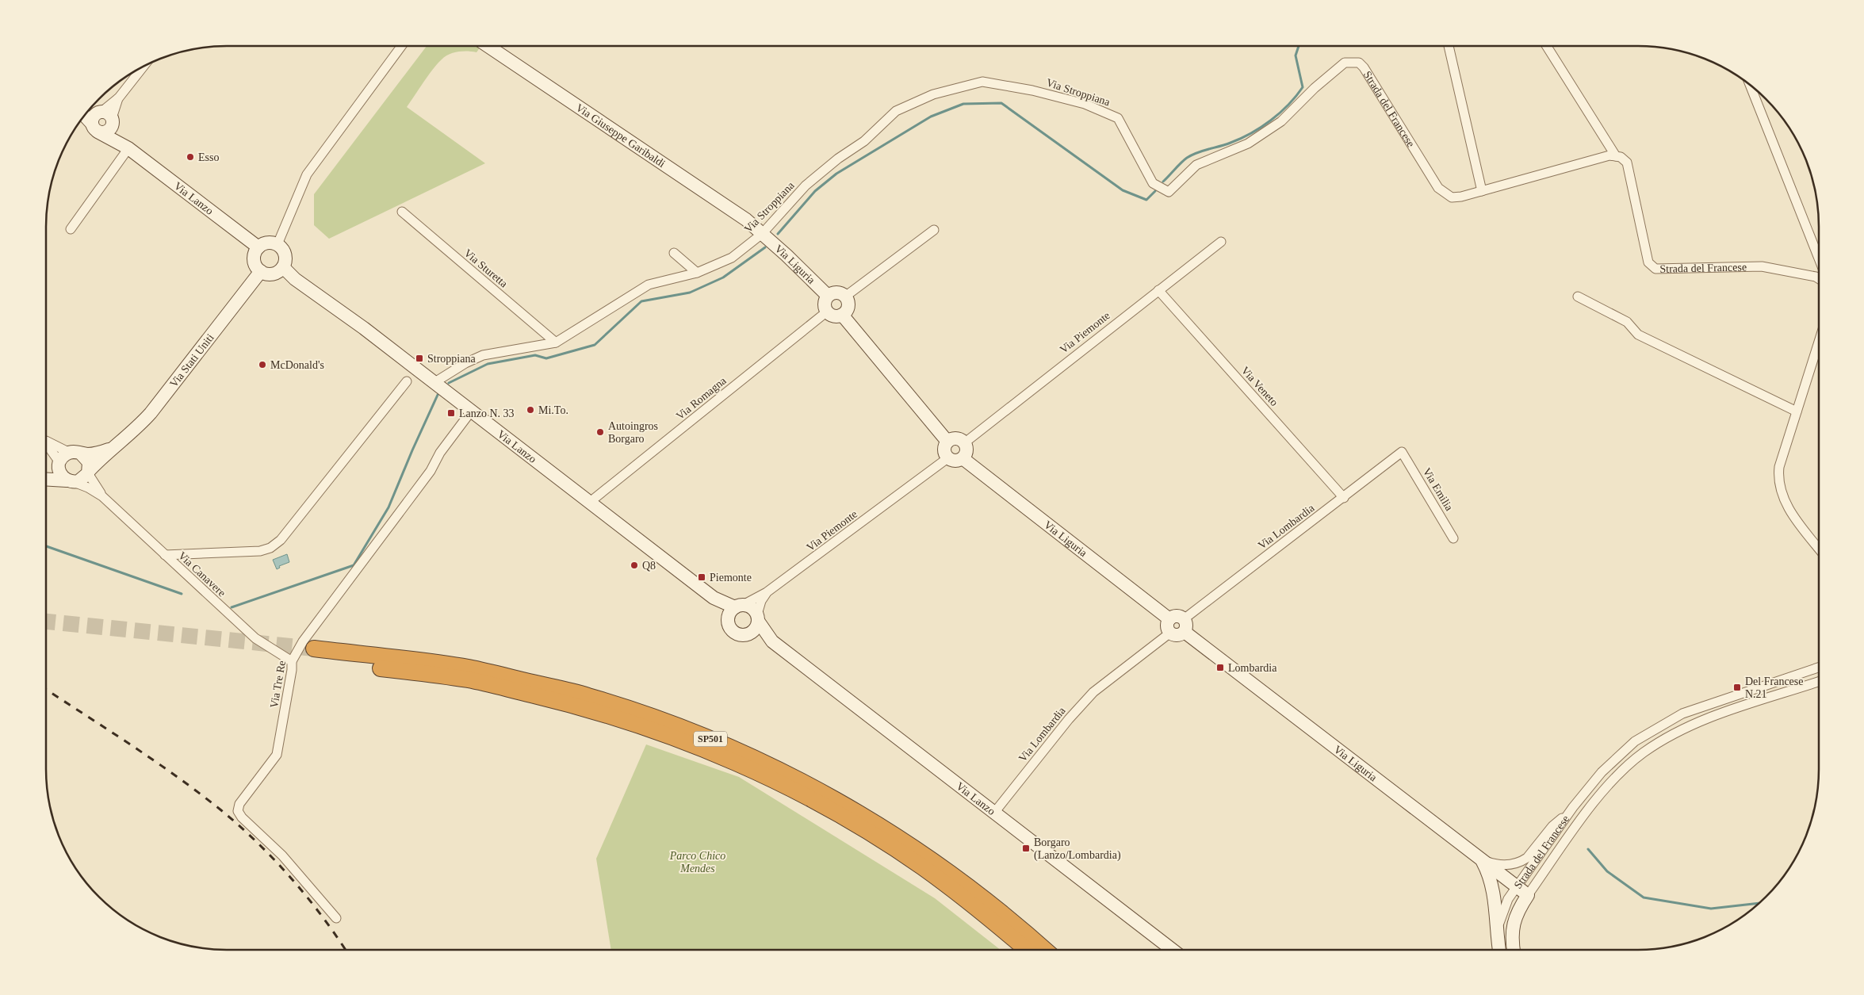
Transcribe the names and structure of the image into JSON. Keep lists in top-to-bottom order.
{
  "streets": {
    "highway": ["SP501"],
    "street": [
      "Via Stroppiana",
      "Strada del Francese",
      "Via Giuseppe Garibaldi",
      "Via Lanzo",
      "Via Liguria",
      "Via Sturetta",
      "Via Piemonte",
      "Via Stati Uniti",
      "Via Veneto",
      "Via Romagna",
      "Via Emilia",
      "Via Lombardia",
      "Via Canavere",
      "Via Tre Re"
    ]
  },
  "crossings": [
    ["Via Stroppiana", "Strada del Francese"],
    ["Via Stroppiana", "Via Giuseppe Garibaldi"],
    ["Via Stroppiana", "Via Lanzo"],
    ["Via Stroppiana", "Via Liguria"],
    ["Via Stroppiana", "Via Sturetta"],
    ["Strada del Francese", "Via Liguria"],
    ["Via Giuseppe Garibaldi", "Via Liguria"],
    ["Via Lanzo", "Via Piemonte"],
    ["Via Lanzo", "Via Stati Uniti"],
    ["Via Lanzo", "Via Romagna"],
    ["Via Lanzo", "Via Lombardia"],
    ["Via Lanzo", "Via Tre Re"],
    ["Via Liguria", "Via Piemonte"],
    ["Via Liguria", "Via Romagna"],
    ["Via Liguria", "Via Lombardia"],
    ["Via Piemonte", "Via Veneto"],
    ["Via Stati Uniti", "Via Canavere"],
    ["Via Veneto", "Via Lombardia"],
    ["Via Emilia", "Via Lombardia"],
    ["Via Canavere", "Via Tre Re"]
  ],
  "parks": ["Parco Chico Mendes"],
  "places": {
    "other": [
      "Esso",
      "McDonald's",
      "Mi.To.",
      "Autoingros Borgaro",
      "Q8"
    ],
    "transit": [
      "Stroppiana",
      "Lanzo N. 33",
      "Piemonte",
      "Lombardia",
      "Del Francese N.21",
      "Borgaro (Lanzo/Lombardia)"
    ]
  }
}
